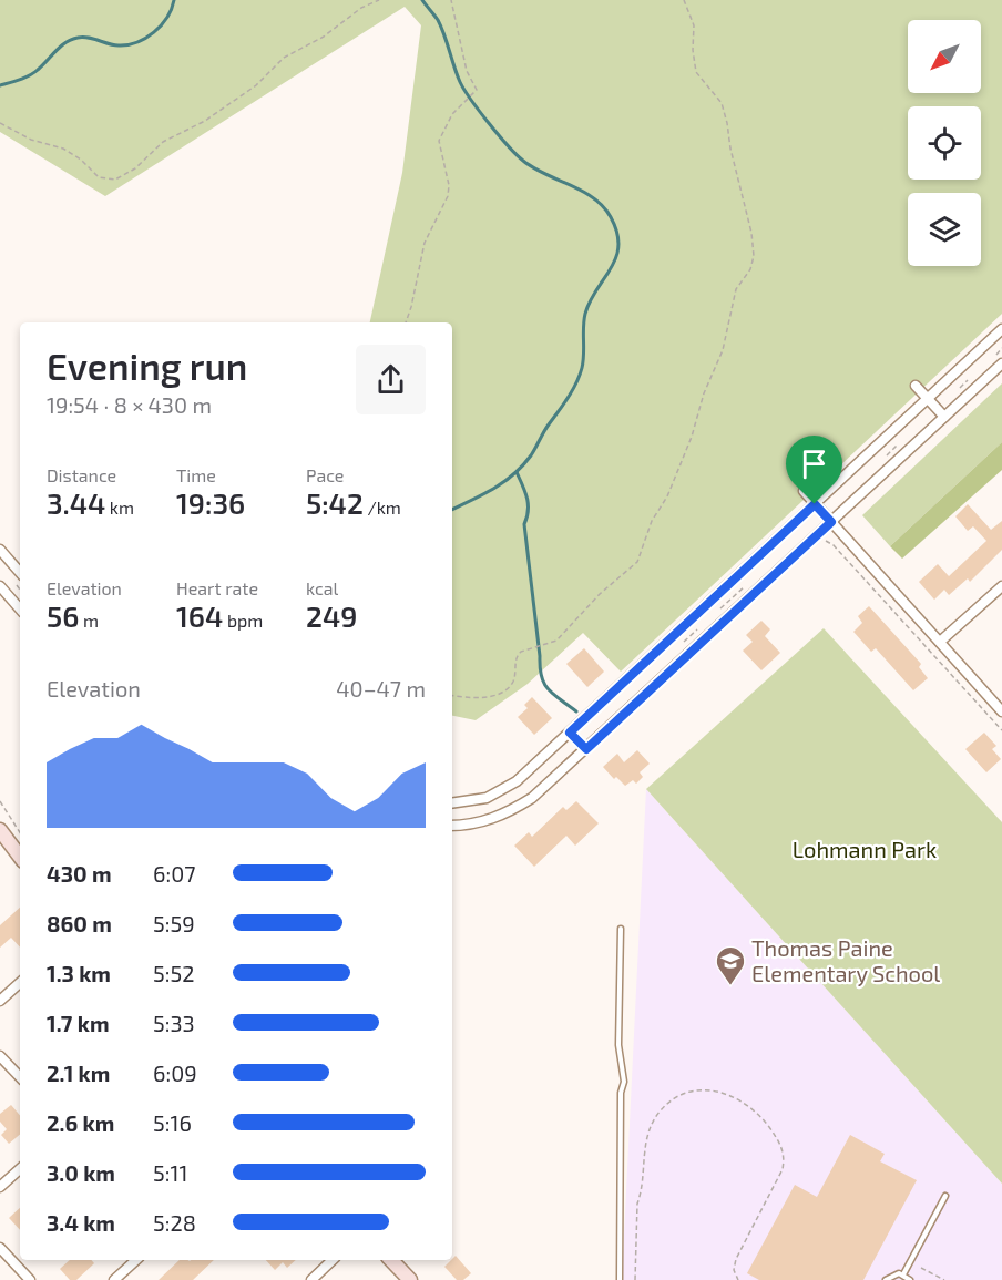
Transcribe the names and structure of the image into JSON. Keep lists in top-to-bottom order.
{
  "parks": ["Lohmann Park"],
  "places": {
    "school or university": ["Thomas Paine Elementary School"]
  },
  "north": "bottom left",
  "page": {
    "heading": ["Evening run", "19:54 · 8 × 430 m"],
    "stats": [
      ["Distance", "3.44 km"],
      ["Time", "19:36"],
      ["Pace", "5:42 /km"],
      ["Elevation", "56 m"],
      ["Heart rate", "164 bpm"],
      ["kcal", "249"]
    ],
    "chart": ["Elevation", "40–47 m"],
    "list": [
      {
        "name": "430 m",
        "note": "6:07"
      },
      {
        "name": "860 m",
        "note": "5:59"
      },
      {
        "name": "1.3 km",
        "note": "5:52"
      },
      {
        "name": "1.7 km",
        "note": "5:33"
      },
      {
        "name": "2.1 km",
        "note": "6:09"
      },
      {
        "name": "2.6 km",
        "note": "5:16"
      },
      {
        "name": "3.0 km",
        "note": "5:11"
      },
      {
        "name": "3.4 km",
        "note": "5:28"
      }
    ]
  }
}
